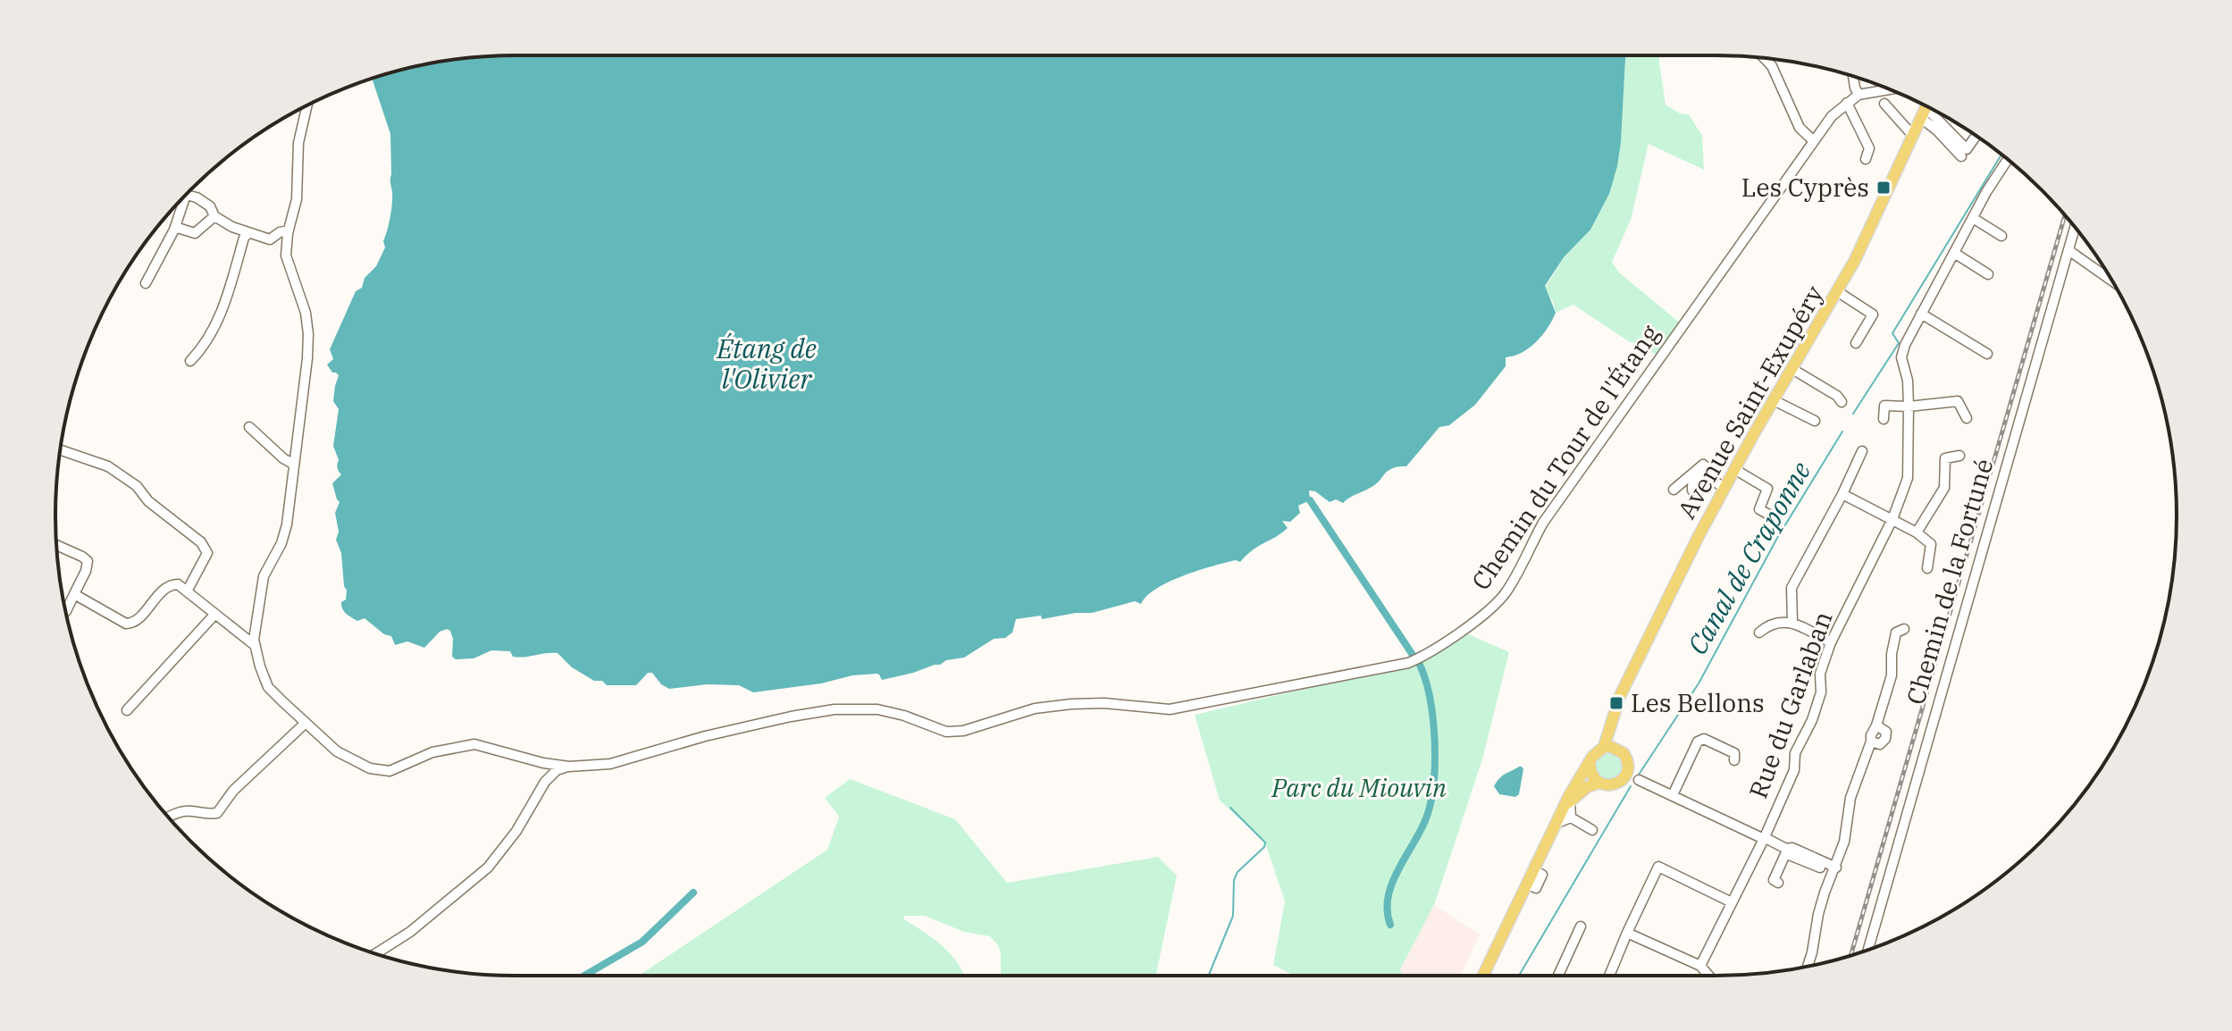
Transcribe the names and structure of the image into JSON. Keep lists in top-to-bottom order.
{
  "streets": {
    "main road": ["Avenue Saint-Exupéry"],
    "street": ["Chemin du Tour de l'Étang", "Chemin de la Fortuné", "Rue du Garlaban"]
  },
  "water": ["Étang de l'Olivier", "Canal de Craponne"],
  "parks": ["Parc du Miouvin"],
  "places": {
    "transit": ["Les Cyprès", "Les Bellons"]
  }
}
